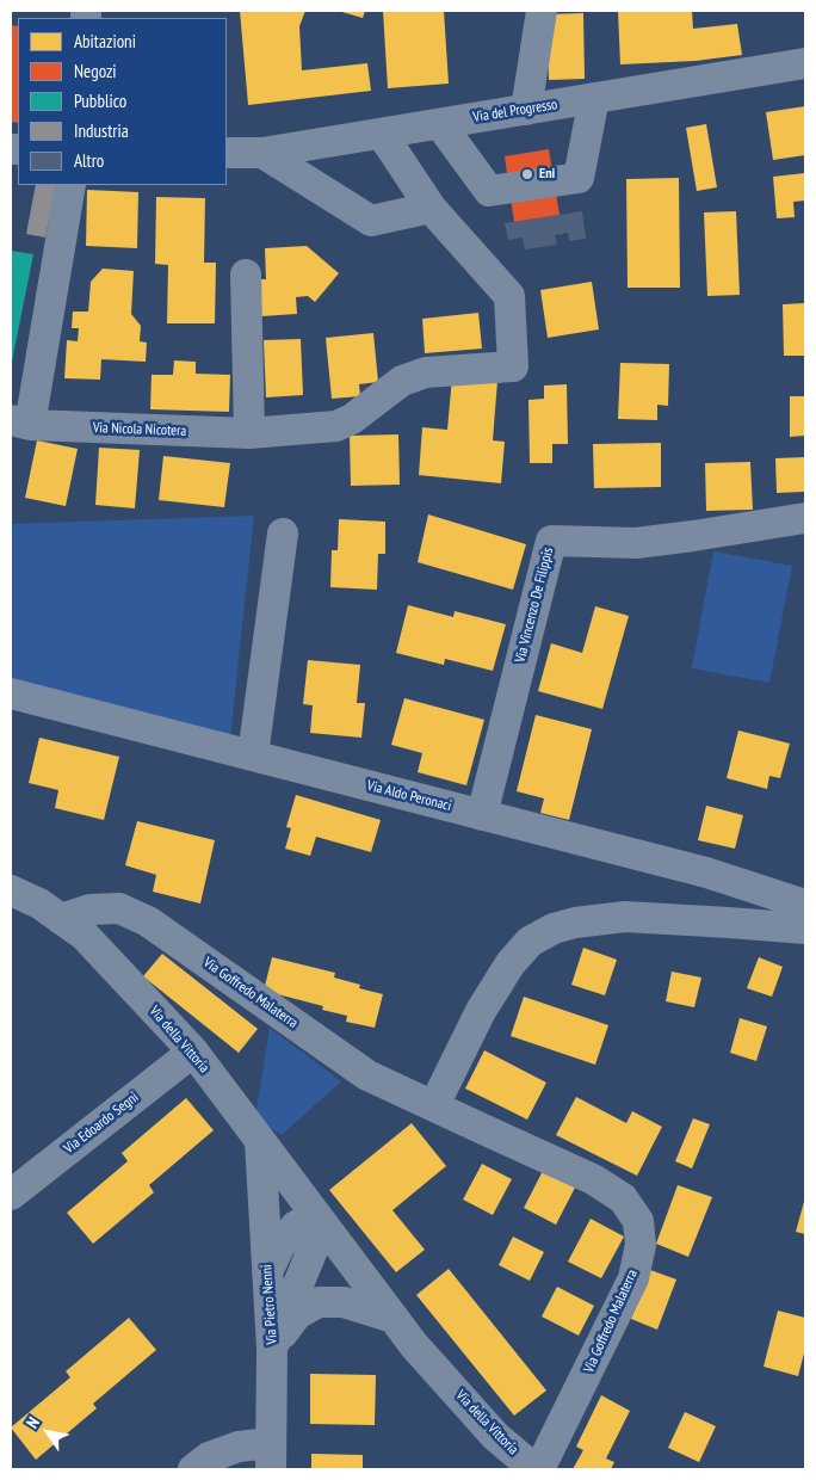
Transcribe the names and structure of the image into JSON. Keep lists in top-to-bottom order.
{
  "streets": {
    "street": [
      "Via del Progresso",
      "Via Nicola Nicotera",
      "Via Vincenzo De Filippis",
      "Via Aldo Peronaci",
      "Via Goffredo Malaterra",
      "Via della Vittoria",
      "Via Edoardo Segni",
      "Via Pietro Nenni"
    ]
  },
  "crossings": [
    ["Via Vincenzo De Filippis", "Via Aldo Peronaci"],
    ["Via Goffredo Malaterra", "Via della Vittoria"],
    ["Via della Vittoria", "Via Edoardo Segni"],
    ["Via della Vittoria", "Via Pietro Nenni"]
  ],
  "places": ["Eni"],
  "legend": [
    "Abitazioni",
    "Negozi",
    "Pubblico",
    "Industria",
    "Altro"
  ],
  "north": "top left"
}
